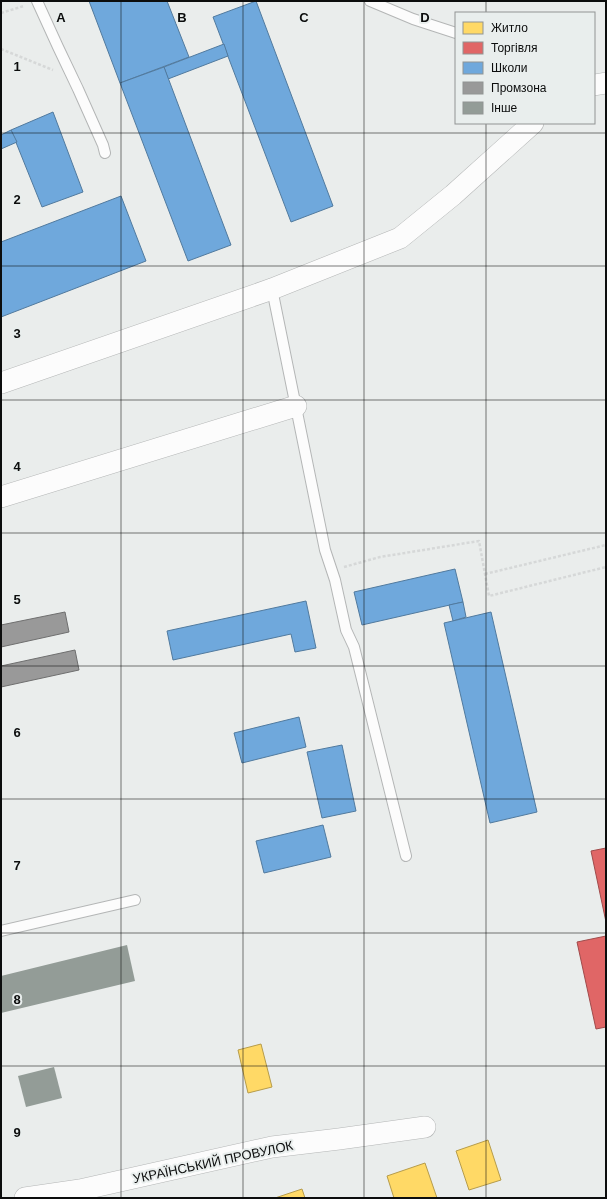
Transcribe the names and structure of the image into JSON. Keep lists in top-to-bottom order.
{
  "streets": {
    "street": ["УКРАЇНСЬКИЙ ПРОВУЛОК"]
  },
  "legend": [
    "Житло",
    "Торгівля",
    "Школи",
    "Промзона",
    "Інше"
  ],
  "grid": {
    "columns": [
      "A",
      "B",
      "C",
      "D"
    ],
    "rows": [
      "1",
      "2",
      "3",
      "4",
      "5",
      "6",
      "7",
      "8",
      "9"
    ]
  }
}
